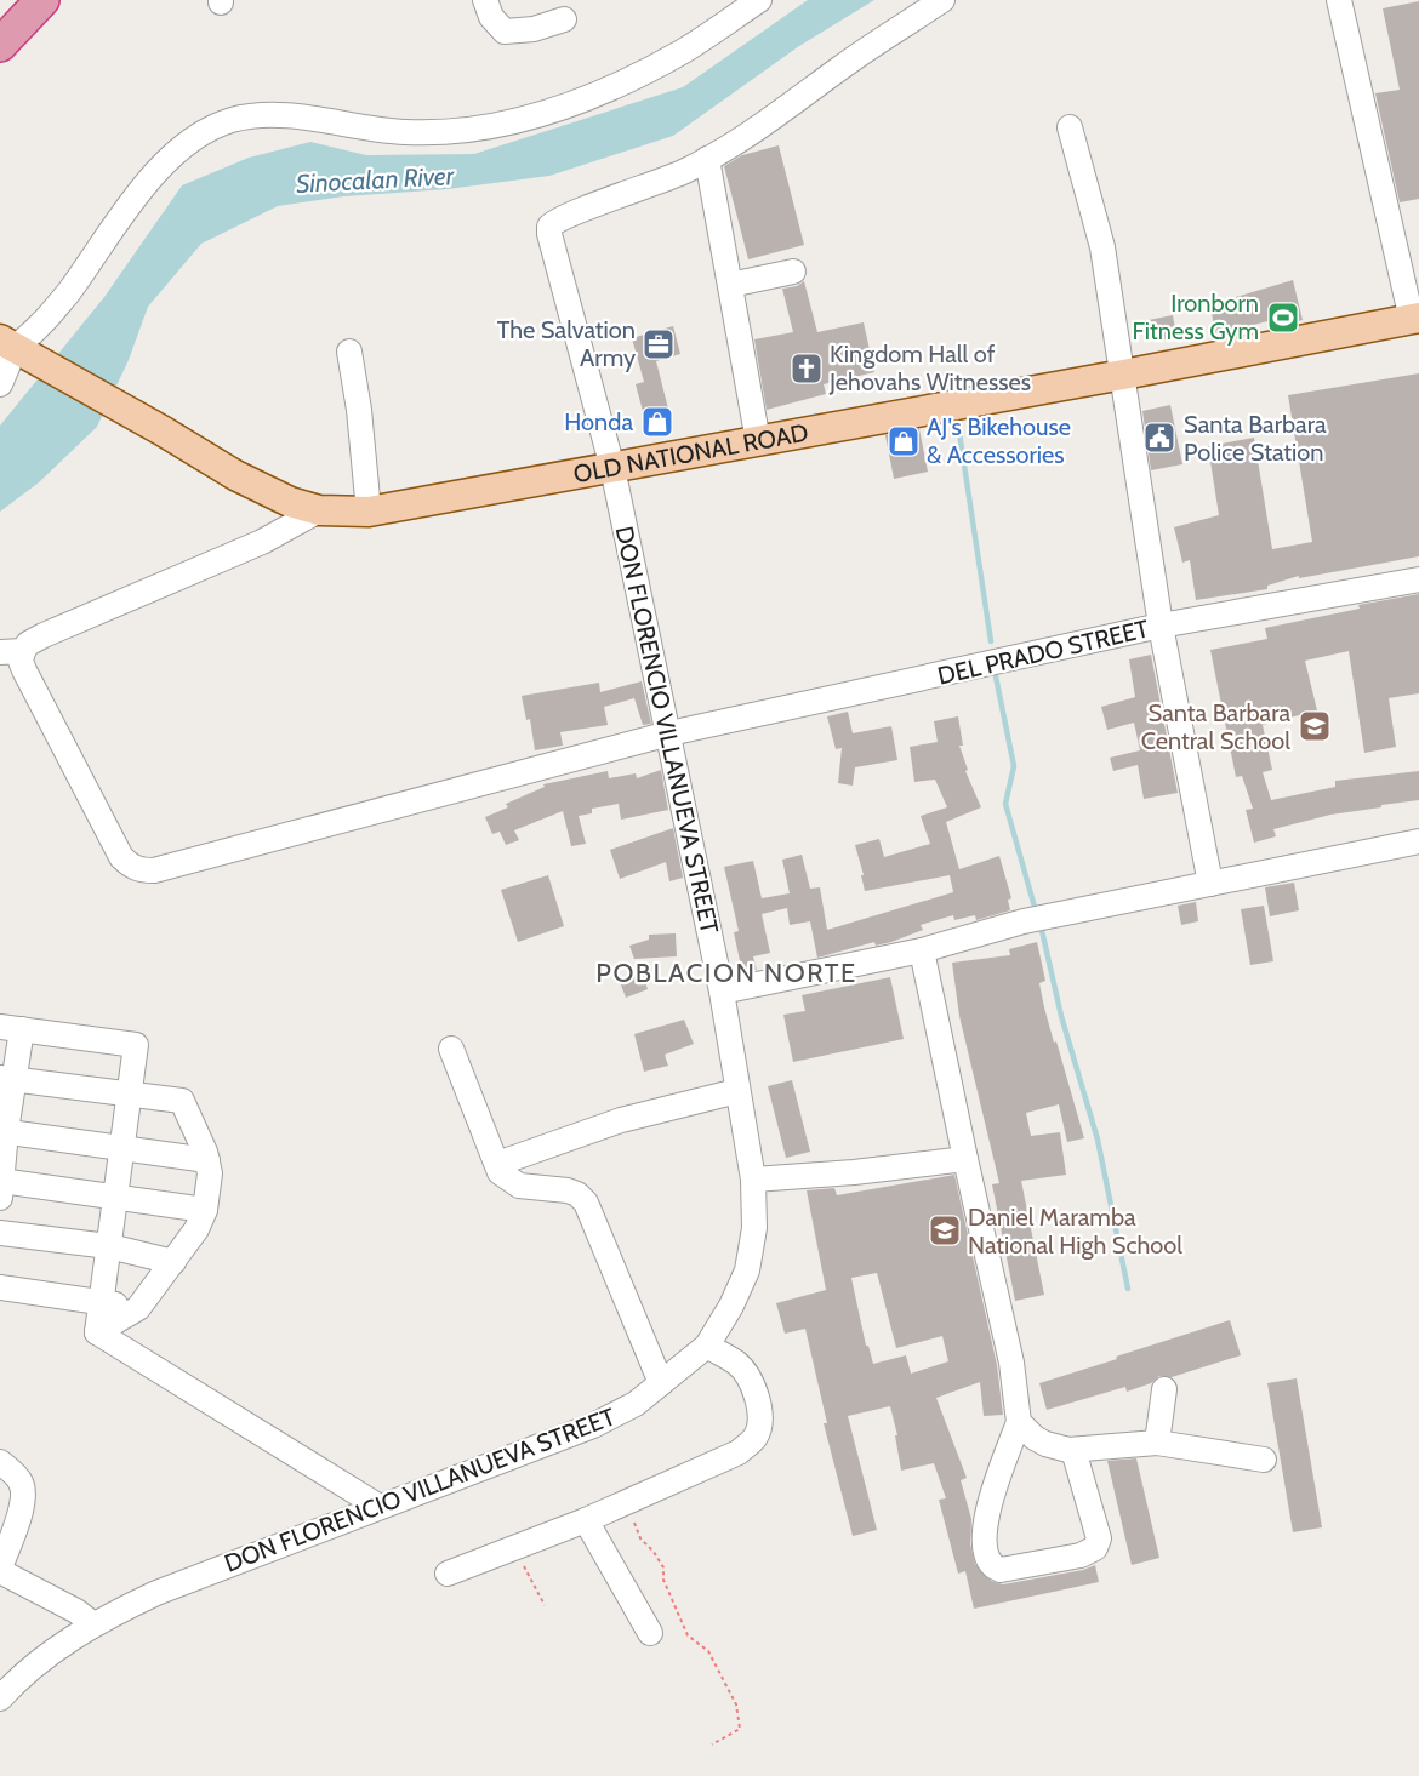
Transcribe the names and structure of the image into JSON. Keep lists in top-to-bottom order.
{
  "streets": {
    "main road": ["OLD NATIONAL ROAD"],
    "street": ["DEL PRADO STREET", "DON FLORENCIO VILLANUEVA STREET"]
  },
  "crossings": [
    ["OLD NATIONAL ROAD", "DON FLORENCIO VILLANUEVA STREET"],
    ["DEL PRADO STREET", "DON FLORENCIO VILLANUEVA STREET"]
  ],
  "districts": ["POBLACION NORTE"],
  "water": ["Sinocalan River"],
  "places": {
    "sports": ["Ironborn Fitness Gym"],
    "office": ["The Salvation Army"],
    "church": ["Kingdom Hall of Jehovahs Witnesses"],
    "shop": ["Honda", "AJ's Bikehouse & Accessories"],
    "public building": ["Santa Barbara Police Station"],
    "school or university": ["Santa Barbara Central School", "Daniel Maramba National High School"]
  }
}
